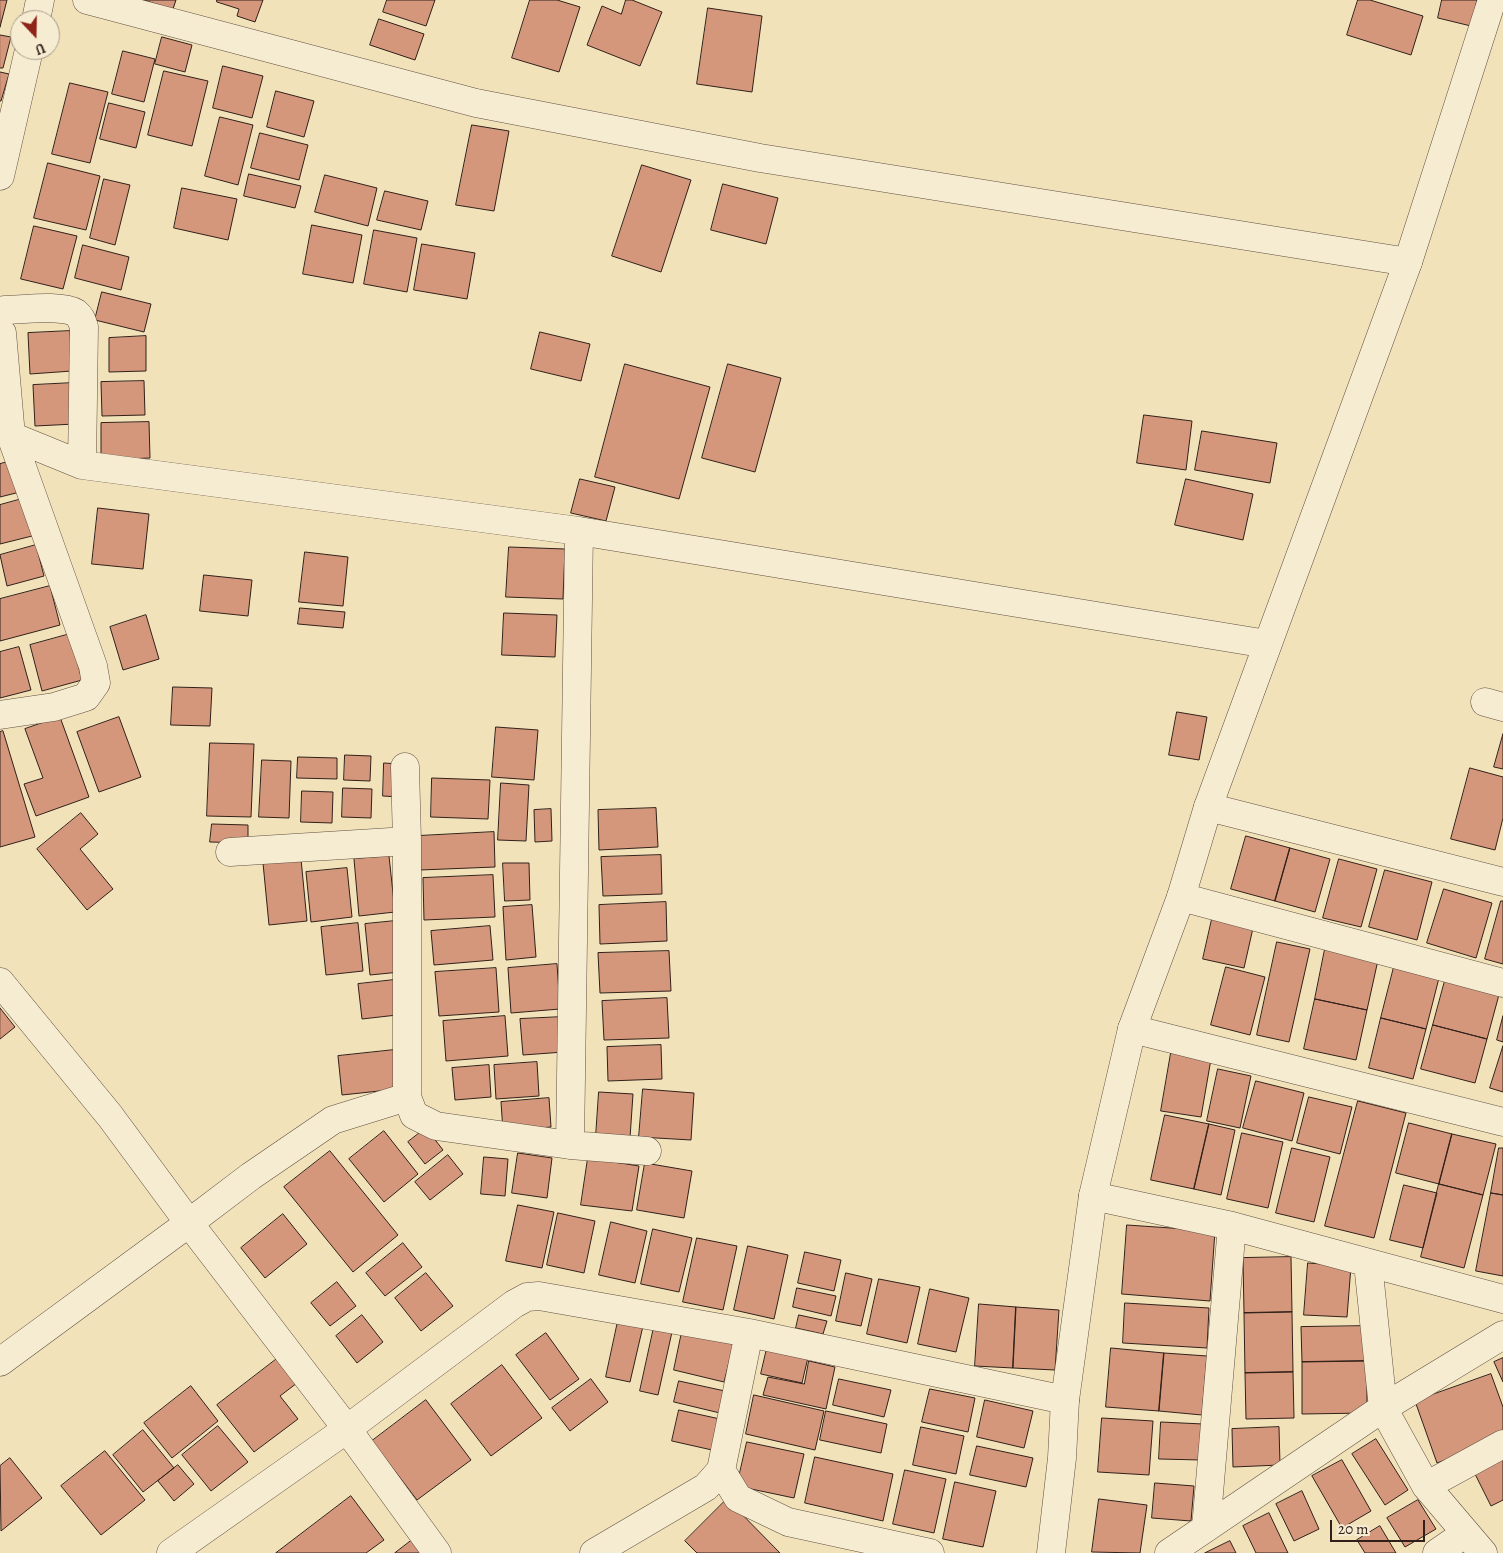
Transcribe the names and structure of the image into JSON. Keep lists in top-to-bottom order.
{
  "scale_bar": "20 m",
  "north": "bottom"
}
